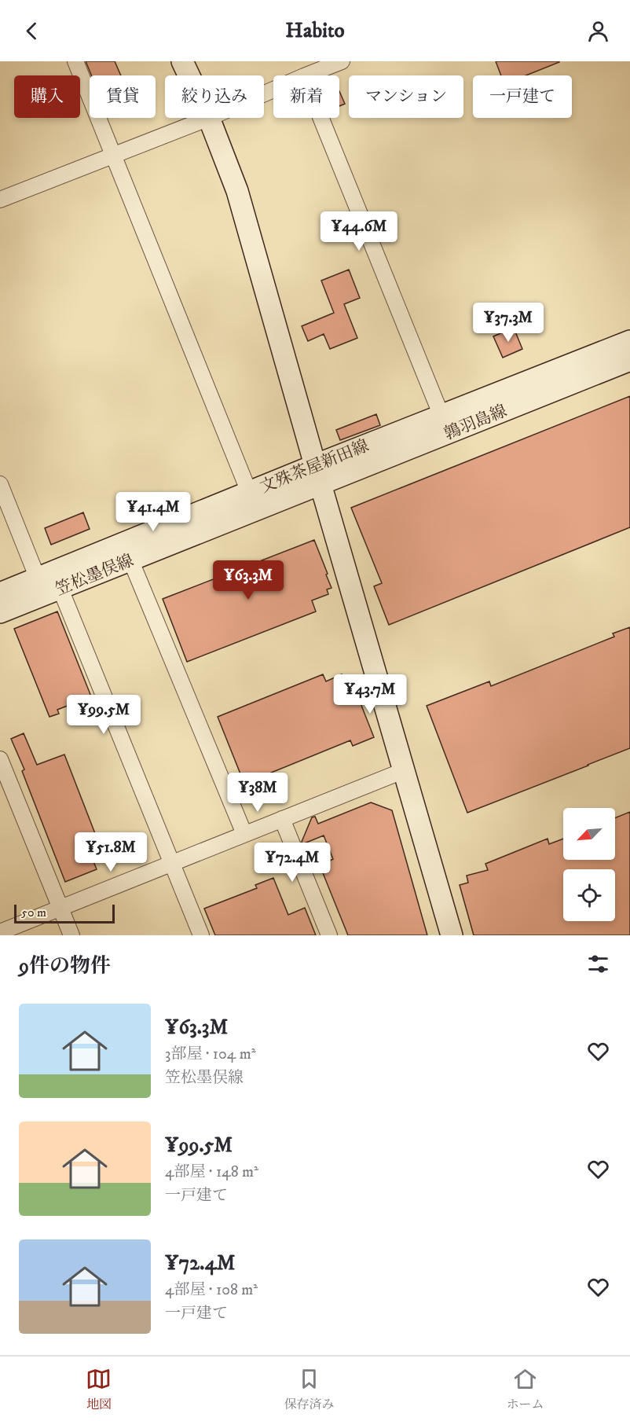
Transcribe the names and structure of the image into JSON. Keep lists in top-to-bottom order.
{
  "streets": {
    "main road": ["鶉羽島線", "文殊茶屋新田線", "笠松墨俣線"]
  },
  "crossings": [
    ["鶉羽島線", "文殊茶屋新田線"],
    ["鶉羽島線", "笠松墨俣線"],
    ["文殊茶屋新田線", "笠松墨俣線"]
  ],
  "scale_bar": "50 m",
  "north": "bottom left",
  "page": {
    "header": "Habito",
    "chip": [
      "購入",
      "賃貸",
      "絞り込み",
      "新着",
      "マンション",
      "一戸建て"
    ],
    "price": [
      "¥44.6M",
      "¥37.3M",
      "¥41.4M",
      "¥63.3M",
      "¥43.7M",
      "¥99.5M",
      "¥38M",
      "¥51.8M",
      "¥72.4M"
    ],
    "scale": "50 m",
    "heading": "9件の物件",
    "list": [
      {
        "name": "¥63.3M",
        "note": "3部屋 · 104 m² · 笠松墨俣線"
      },
      {
        "name": "¥99.5M",
        "note": "4部屋 · 148 m² · 一戸建て"
      },
      {
        "name": "¥72.4M",
        "note": "4部屋 · 108 m² · 一戸建て"
      }
    ],
    "tabs": ["地図", "保存済み", "ホーム"]
  }
}
